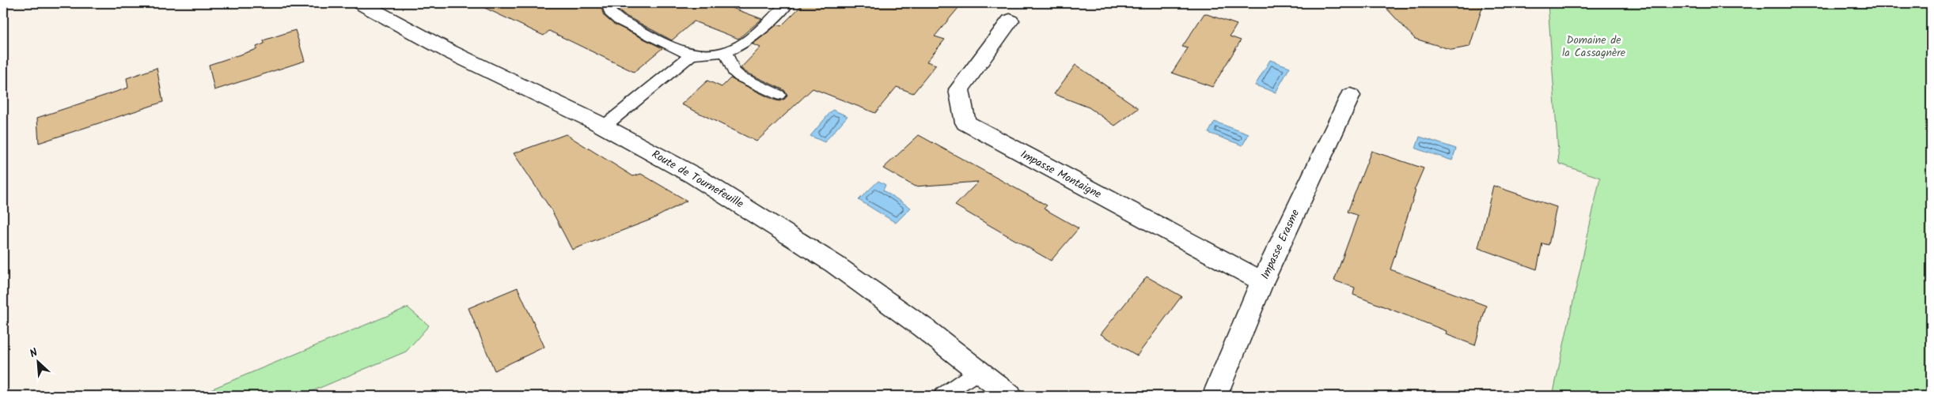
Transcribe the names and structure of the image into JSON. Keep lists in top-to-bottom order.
{
  "streets": {
    "street": ["Impasse Montaigne", "Route de Tournefeuille", "Impasse Erasme"]
  },
  "crossings": [
    ["Impasse Montaigne", "Impasse Erasme"]
  ],
  "parks": ["Domaine de la Cassagnère"],
  "north": "top left"
}
